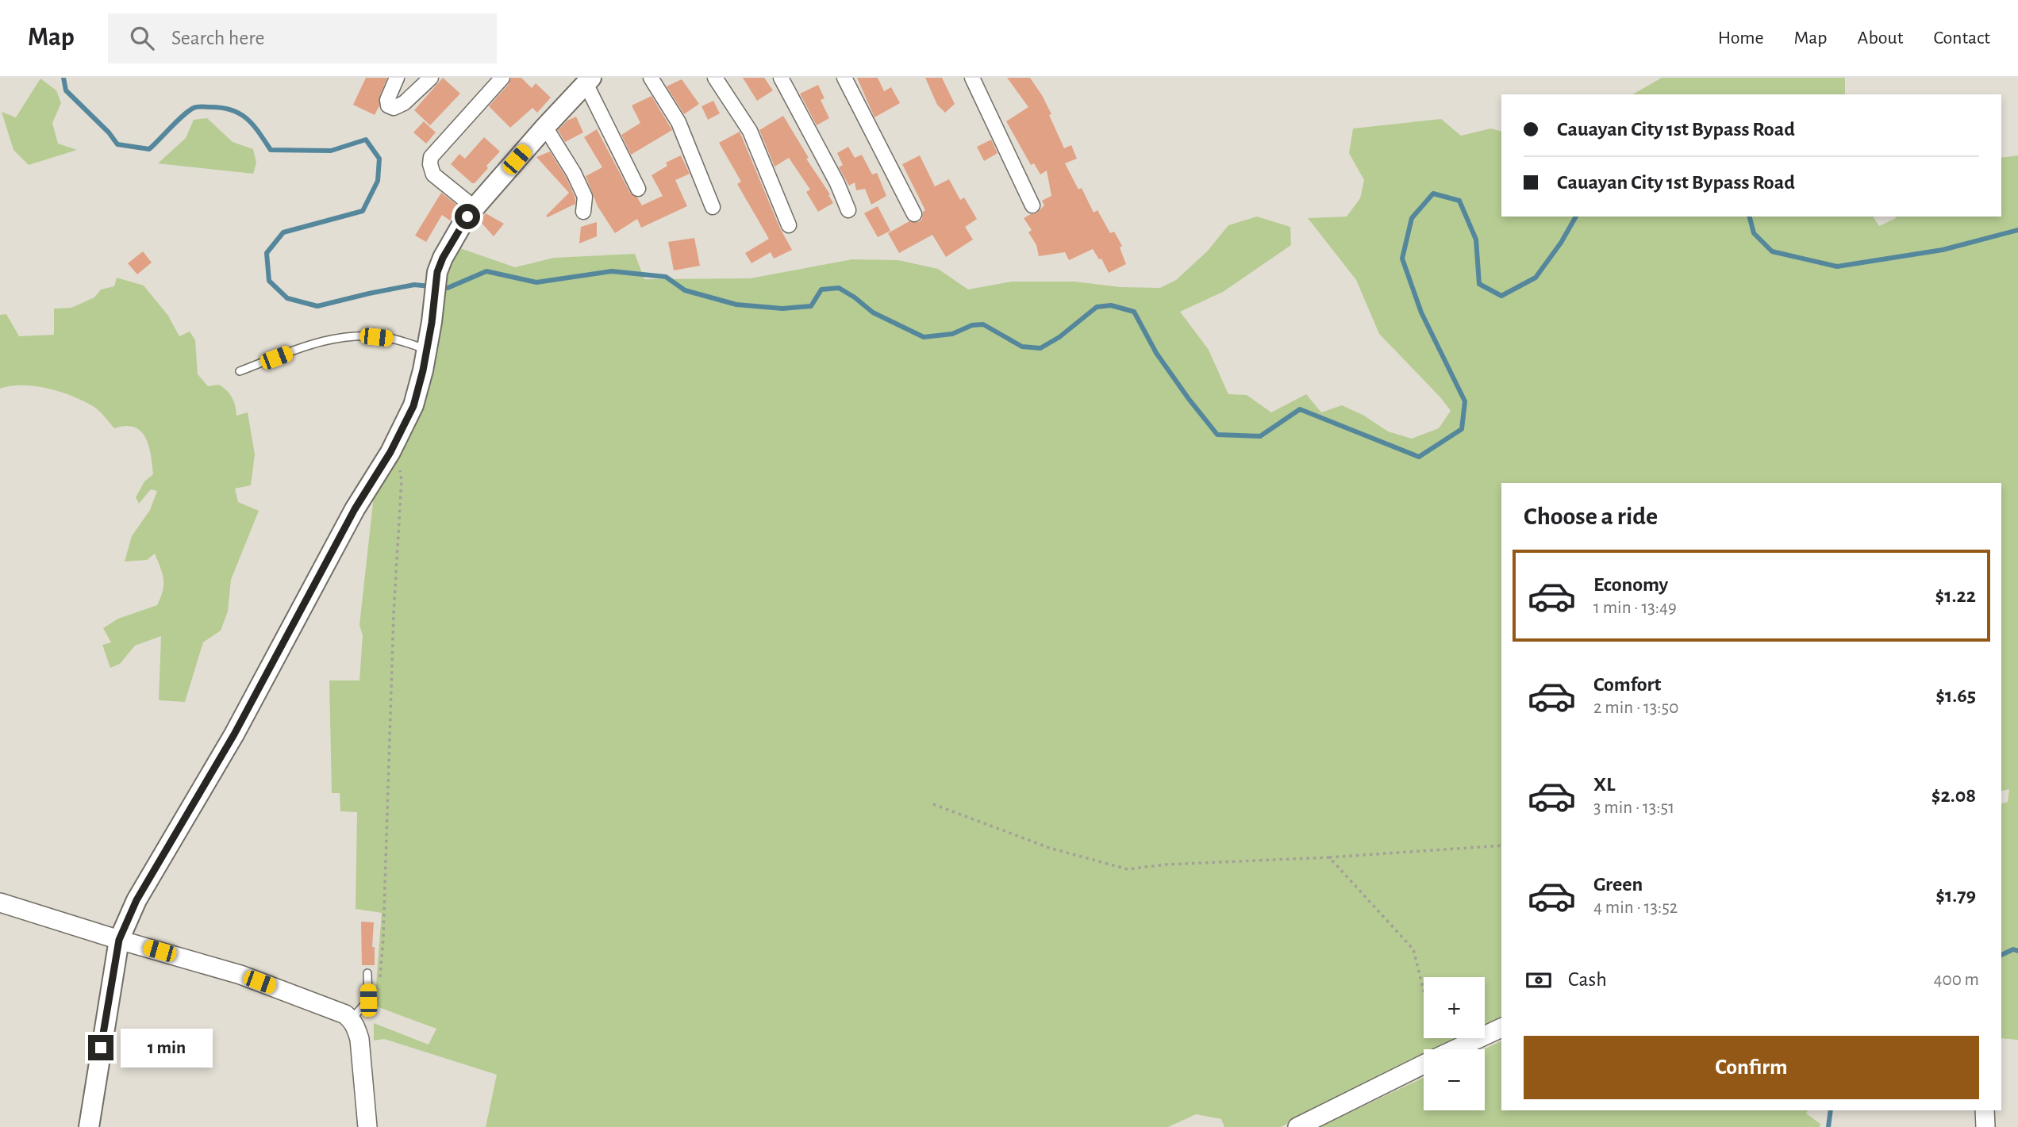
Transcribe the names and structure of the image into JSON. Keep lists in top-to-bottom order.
{
  "page": {
    "header": "Map",
    "search": "Search here",
    "nav": [
      "Home",
      "Map",
      "About",
      "Contact"
    ],
    "banner": ["Cauayan City 1st Bypass Road", "Cauayan City 1st Bypass Road"],
    "heading": "Choose a ride",
    "list": [
      {
        "name": "Economy",
        "note": "1 min · 13:49",
        "value": "$1.22"
      },
      {
        "name": "Comfort",
        "note": "2 min · 13:50",
        "value": "$1.65"
      },
      {
        "name": "XL",
        "note": "3 min · 13:51",
        "value": "$2.08"
      },
      {
        "name": "Green",
        "note": "4 min · 13:52",
        "value": "$1.79"
      }
    ],
    "pay": ["Cash", "400 m"],
    "map_buttons": ["+", "−"],
    "buttons": "Confirm",
    "bubble": "1 min"
  }
}
